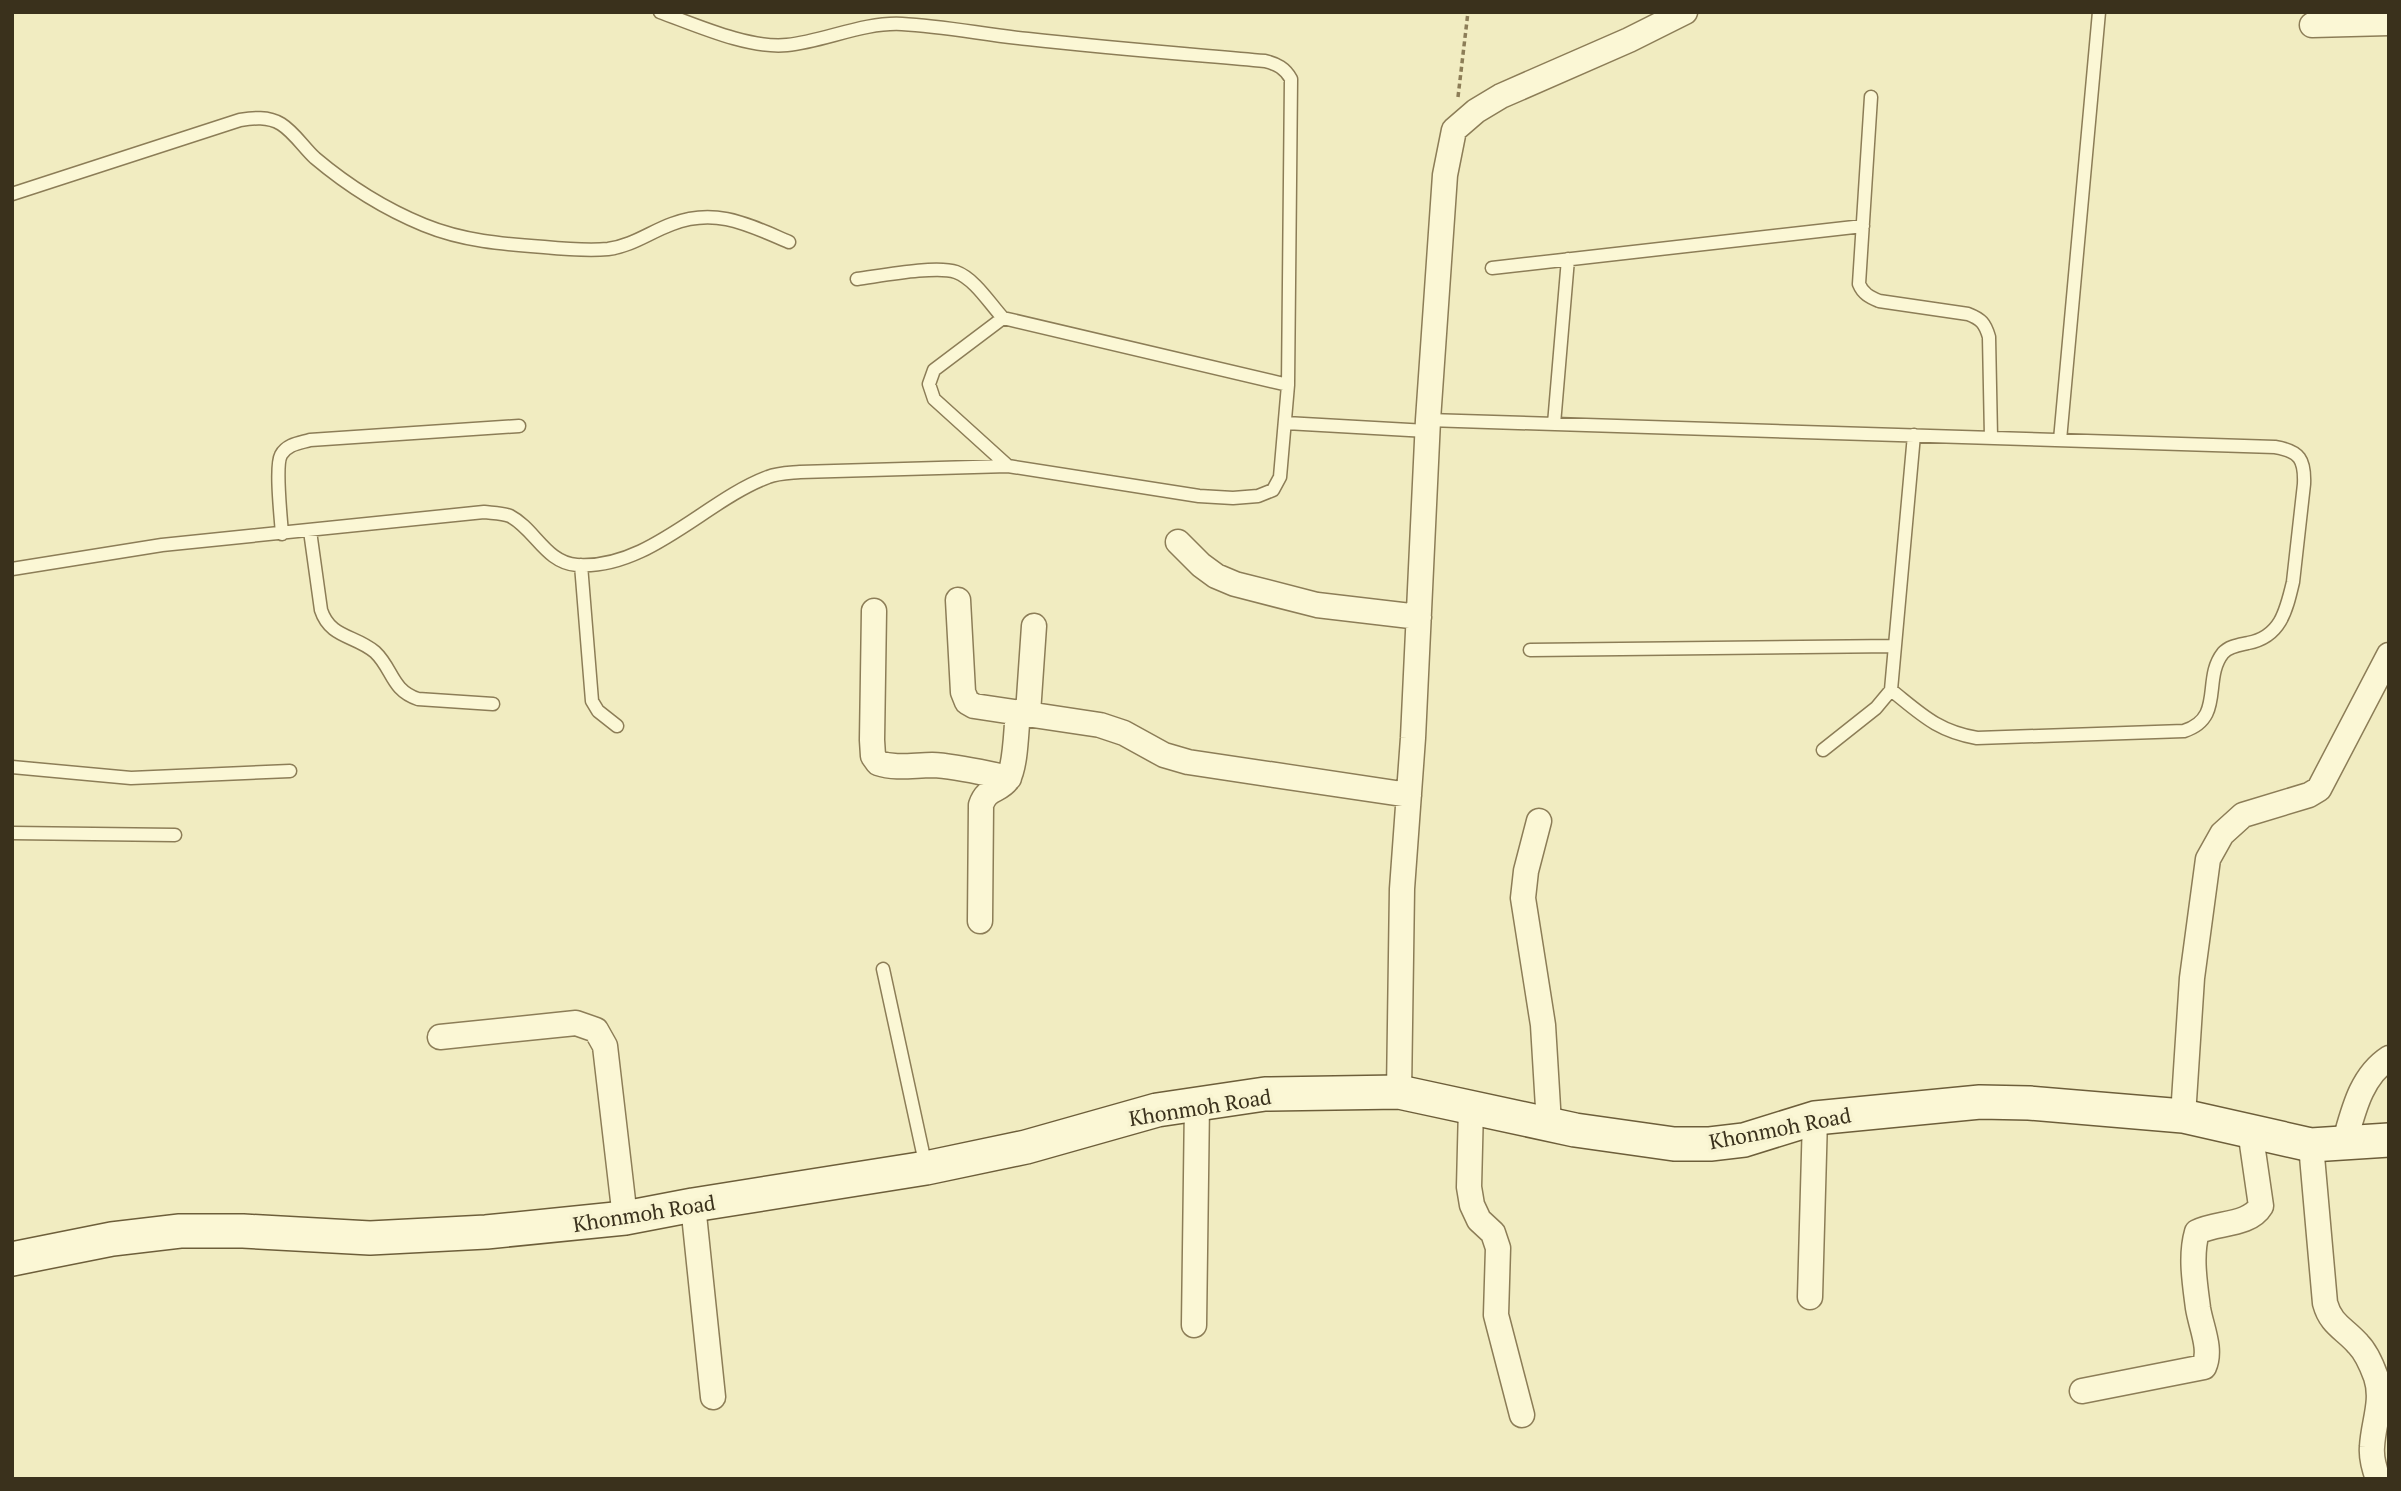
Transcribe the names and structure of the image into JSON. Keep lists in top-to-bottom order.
{
  "streets": {
    "main road": ["Khonmoh Road"]
  }
}
